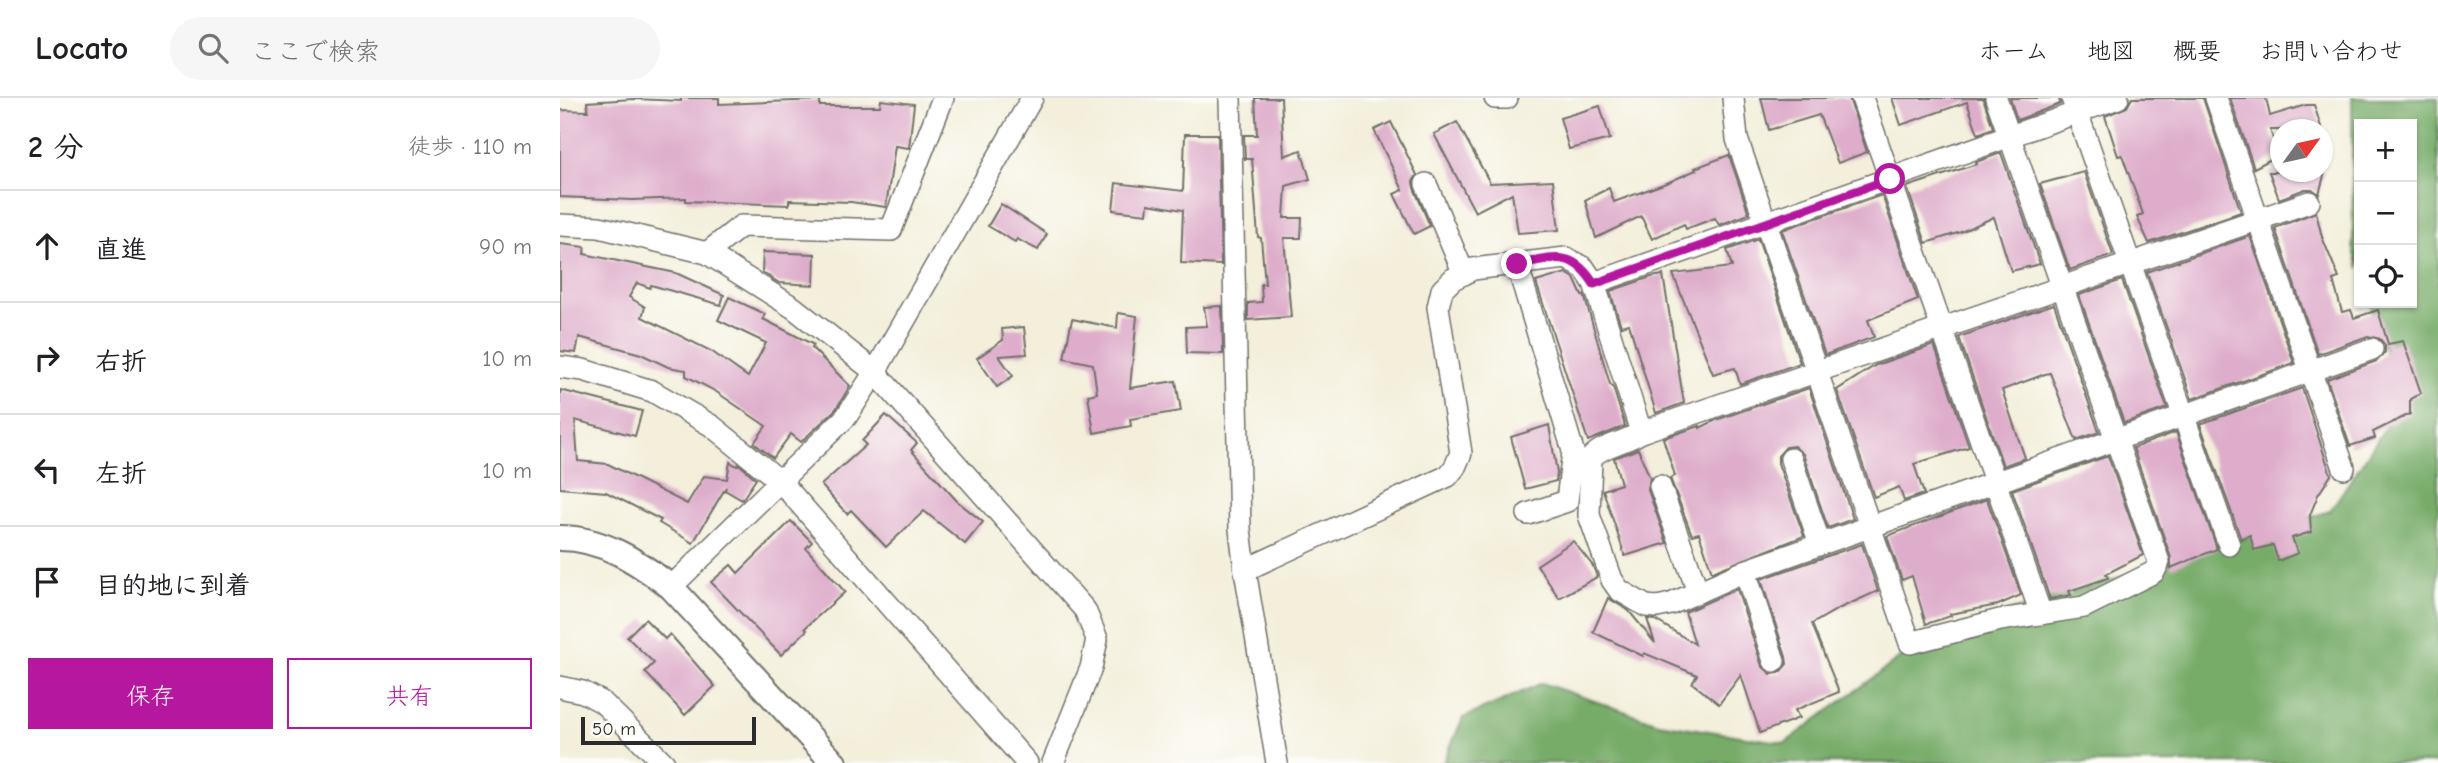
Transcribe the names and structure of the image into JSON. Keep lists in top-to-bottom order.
{
  "scale_bar": "50 m",
  "north": "top right",
  "page": {
    "header": "Locato",
    "search": "ここで検索",
    "nav": [
      "ホーム",
      "地図",
      "概要",
      "お問い合わせ"
    ],
    "heading": ["2 分", "徒歩 · 110 m"],
    "map_buttons": ["+", "−"],
    "list": [
      ["直進", "90 m"],
      ["右折", "10 m"],
      ["左折", "10 m"],
      "目的地に到着"
    ],
    "buttons": ["保存", "共有"],
    "scale": "50 m"
  }
}
